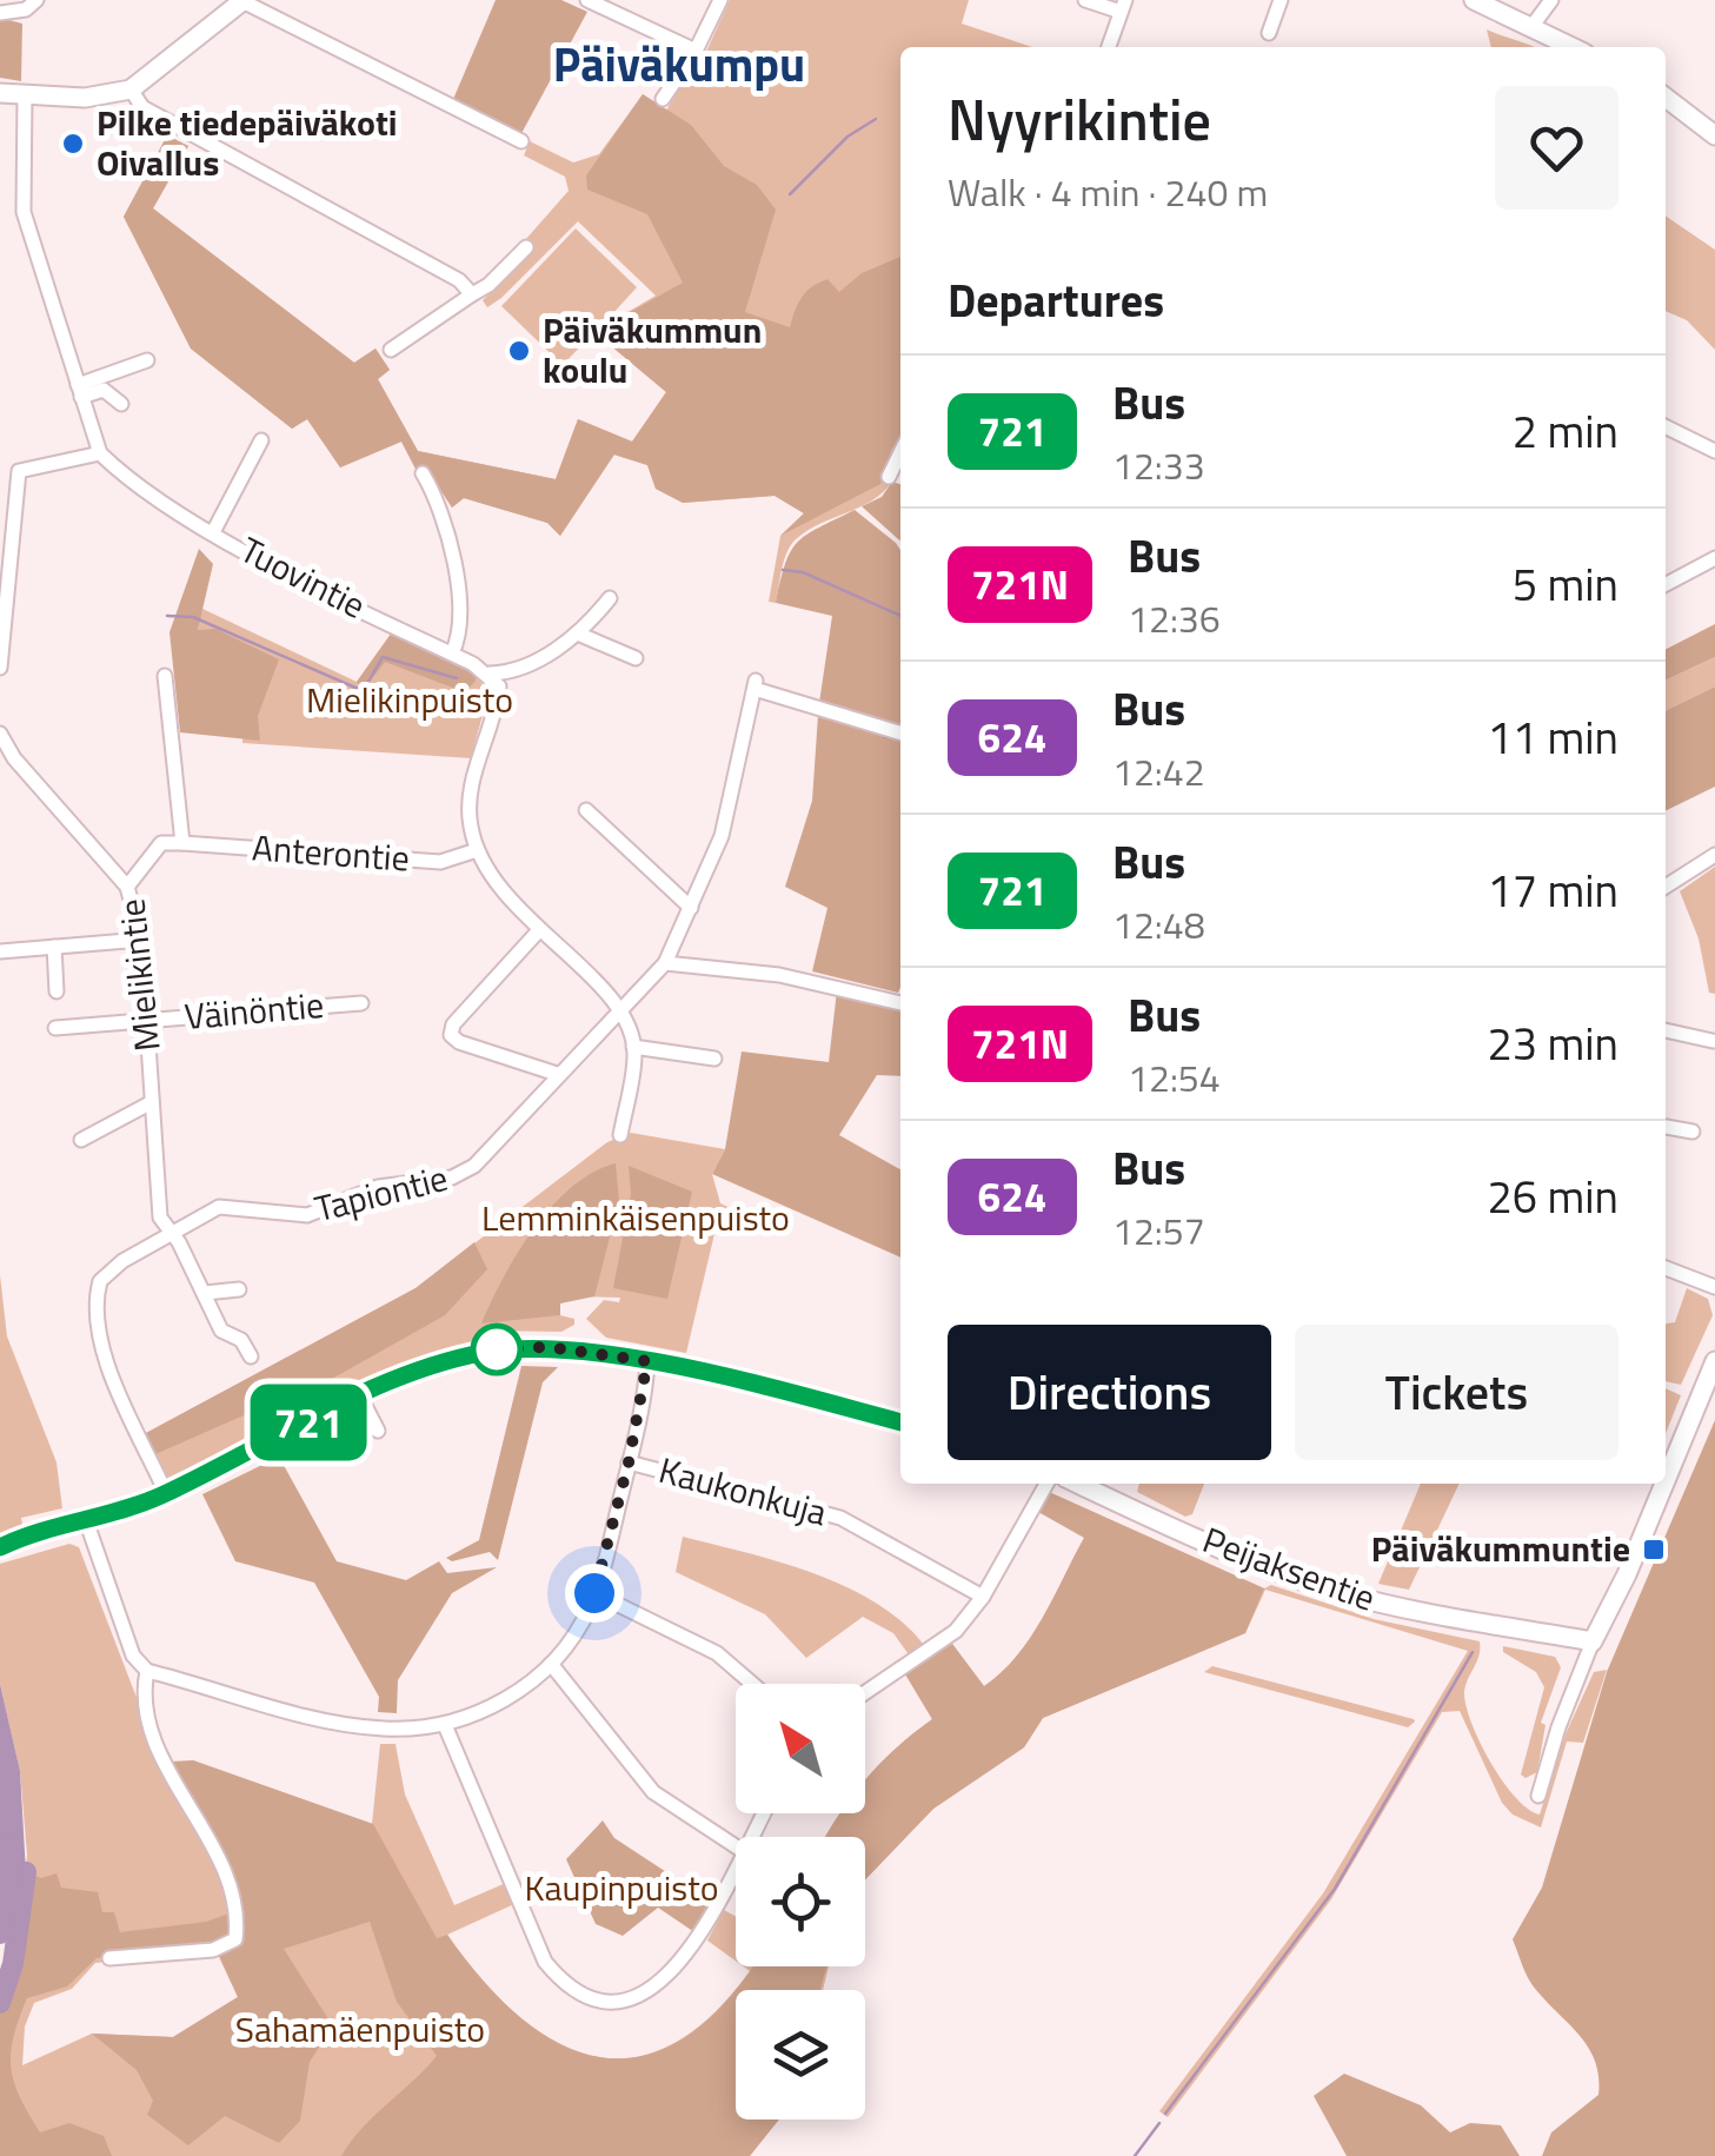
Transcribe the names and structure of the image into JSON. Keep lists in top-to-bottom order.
{
  "streets": {
    "street": [
      "Tuovintie",
      "Anterontie",
      "Mielikintie",
      "Väinöntie",
      "Tapiontie",
      "Kaukonkuja",
      "Peijaksentie"
    ]
  },
  "crossings": [
    ["Anterontie", "Mielikintie"],
    ["Mielikintie", "Väinöntie"],
    ["Mielikintie", "Tapiontie"]
  ],
  "districts": ["Päiväkumpu"],
  "parks": [
    "Mielikinpuisto",
    "Lemminkäisenpuisto",
    "Kaupinpuisto",
    "Sahamäenpuisto"
  ],
  "places": {
    "other": ["Pilke tiedepäiväkoti Oivallus", "Päiväkummun koulu"],
    "transit": ["Päiväkummuntie"]
  },
  "lines": ["bus line 721"],
  "north": "top left",
  "page": {
    "on_map": "721",
    "heading": [
      ["Nyyrikintie", "Walk · 4 min · 240 m"],
      "Departures"
    ],
    "list": [
      {
        "mark": "721",
        "name": "Bus",
        "note": "12:33",
        "value": "2 min"
      },
      {
        "mark": "721N",
        "name": "Bus",
        "note": "12:36",
        "value": "5 min"
      },
      {
        "mark": "624",
        "name": "Bus",
        "note": "12:42",
        "value": "11 min"
      },
      {
        "mark": "721",
        "name": "Bus",
        "note": "12:48",
        "value": "17 min"
      },
      {
        "mark": "721N",
        "name": "Bus",
        "note": "12:54",
        "value": "23 min"
      },
      {
        "mark": "624",
        "name": "Bus",
        "note": "12:57",
        "value": "26 min"
      }
    ],
    "buttons": ["Directions", "Tickets"]
  }
}
